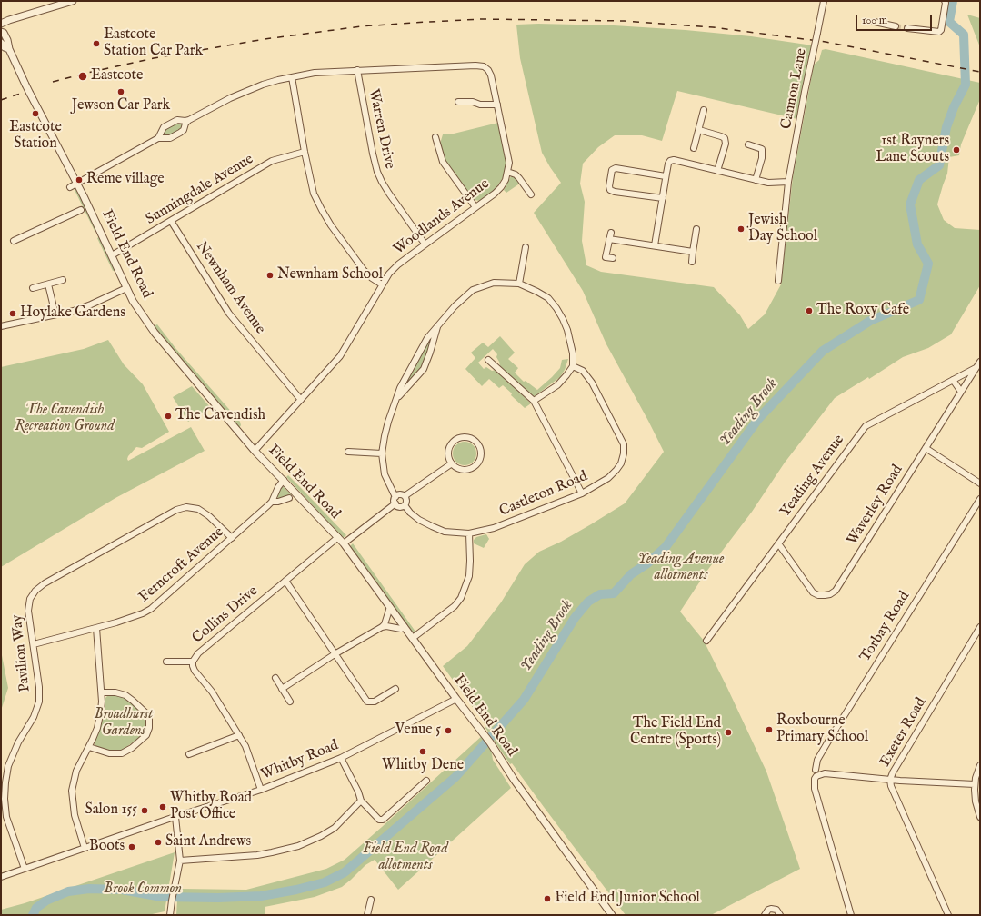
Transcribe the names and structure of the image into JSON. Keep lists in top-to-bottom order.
{
  "streets": {
    "street": [
      "Cannon Lane",
      "Warren Drive",
      "Sunningdale Avenue",
      "Woodlands Avenue",
      "Field End Road",
      "Newnham Avenue",
      "Yeading Avenue",
      "Castleton Road",
      "Waverley Road",
      "Ferncroft Avenue",
      "Collins Drive",
      "Torbay Road",
      "Pavilion Way",
      "Exeter Road",
      "Whitby Road"
    ]
  },
  "crossings": [
    ["Warren Drive", "Woodlands Avenue"],
    ["Sunningdale Avenue", "Field End Road"],
    ["Sunningdale Avenue", "Newnham Avenue"],
    ["Woodlands Avenue", "Field End Road"],
    ["Woodlands Avenue", "Newnham Avenue"],
    ["Field End Road", "Ferncroft Avenue"],
    ["Field End Road", "Collins Drive"],
    ["Field End Road", "Whitby Road"],
    ["Yeading Avenue", "Waverley Road"],
    ["Ferncroft Avenue", "Pavilion Way"],
    ["Collins Drive", "Whitby Road"],
    ["Pavilion Way", "Whitby Road"]
  ],
  "water": ["Yeading Brook"],
  "parks": [
    "The Cavendish Recreation Ground",
    "Yeading Avenue allotments",
    "Broadhurst Gardens",
    "Field End Road allotments",
    "Brook Common"
  ],
  "places": [
    "Eastcote Station Car Park",
    "Eastcote",
    "Jewson Car Park",
    "Eastcote Station",
    "1st Rayners Lane Scouts",
    "Reme village",
    "Jewish Day School",
    "Newnham School",
    "The Roxy Cafe",
    "Hoylake Gardens",
    "The Cavendish",
    "Roxbourne Primary School",
    "Venue 5",
    "The Field End Centre (Sports)",
    "Whitby Dene",
    "Whitby Road Post Office",
    "Salon 155",
    "Saint Andrews",
    "Boots",
    "Field End Junior School"
  ],
  "scale_bar": "100 m"
}
